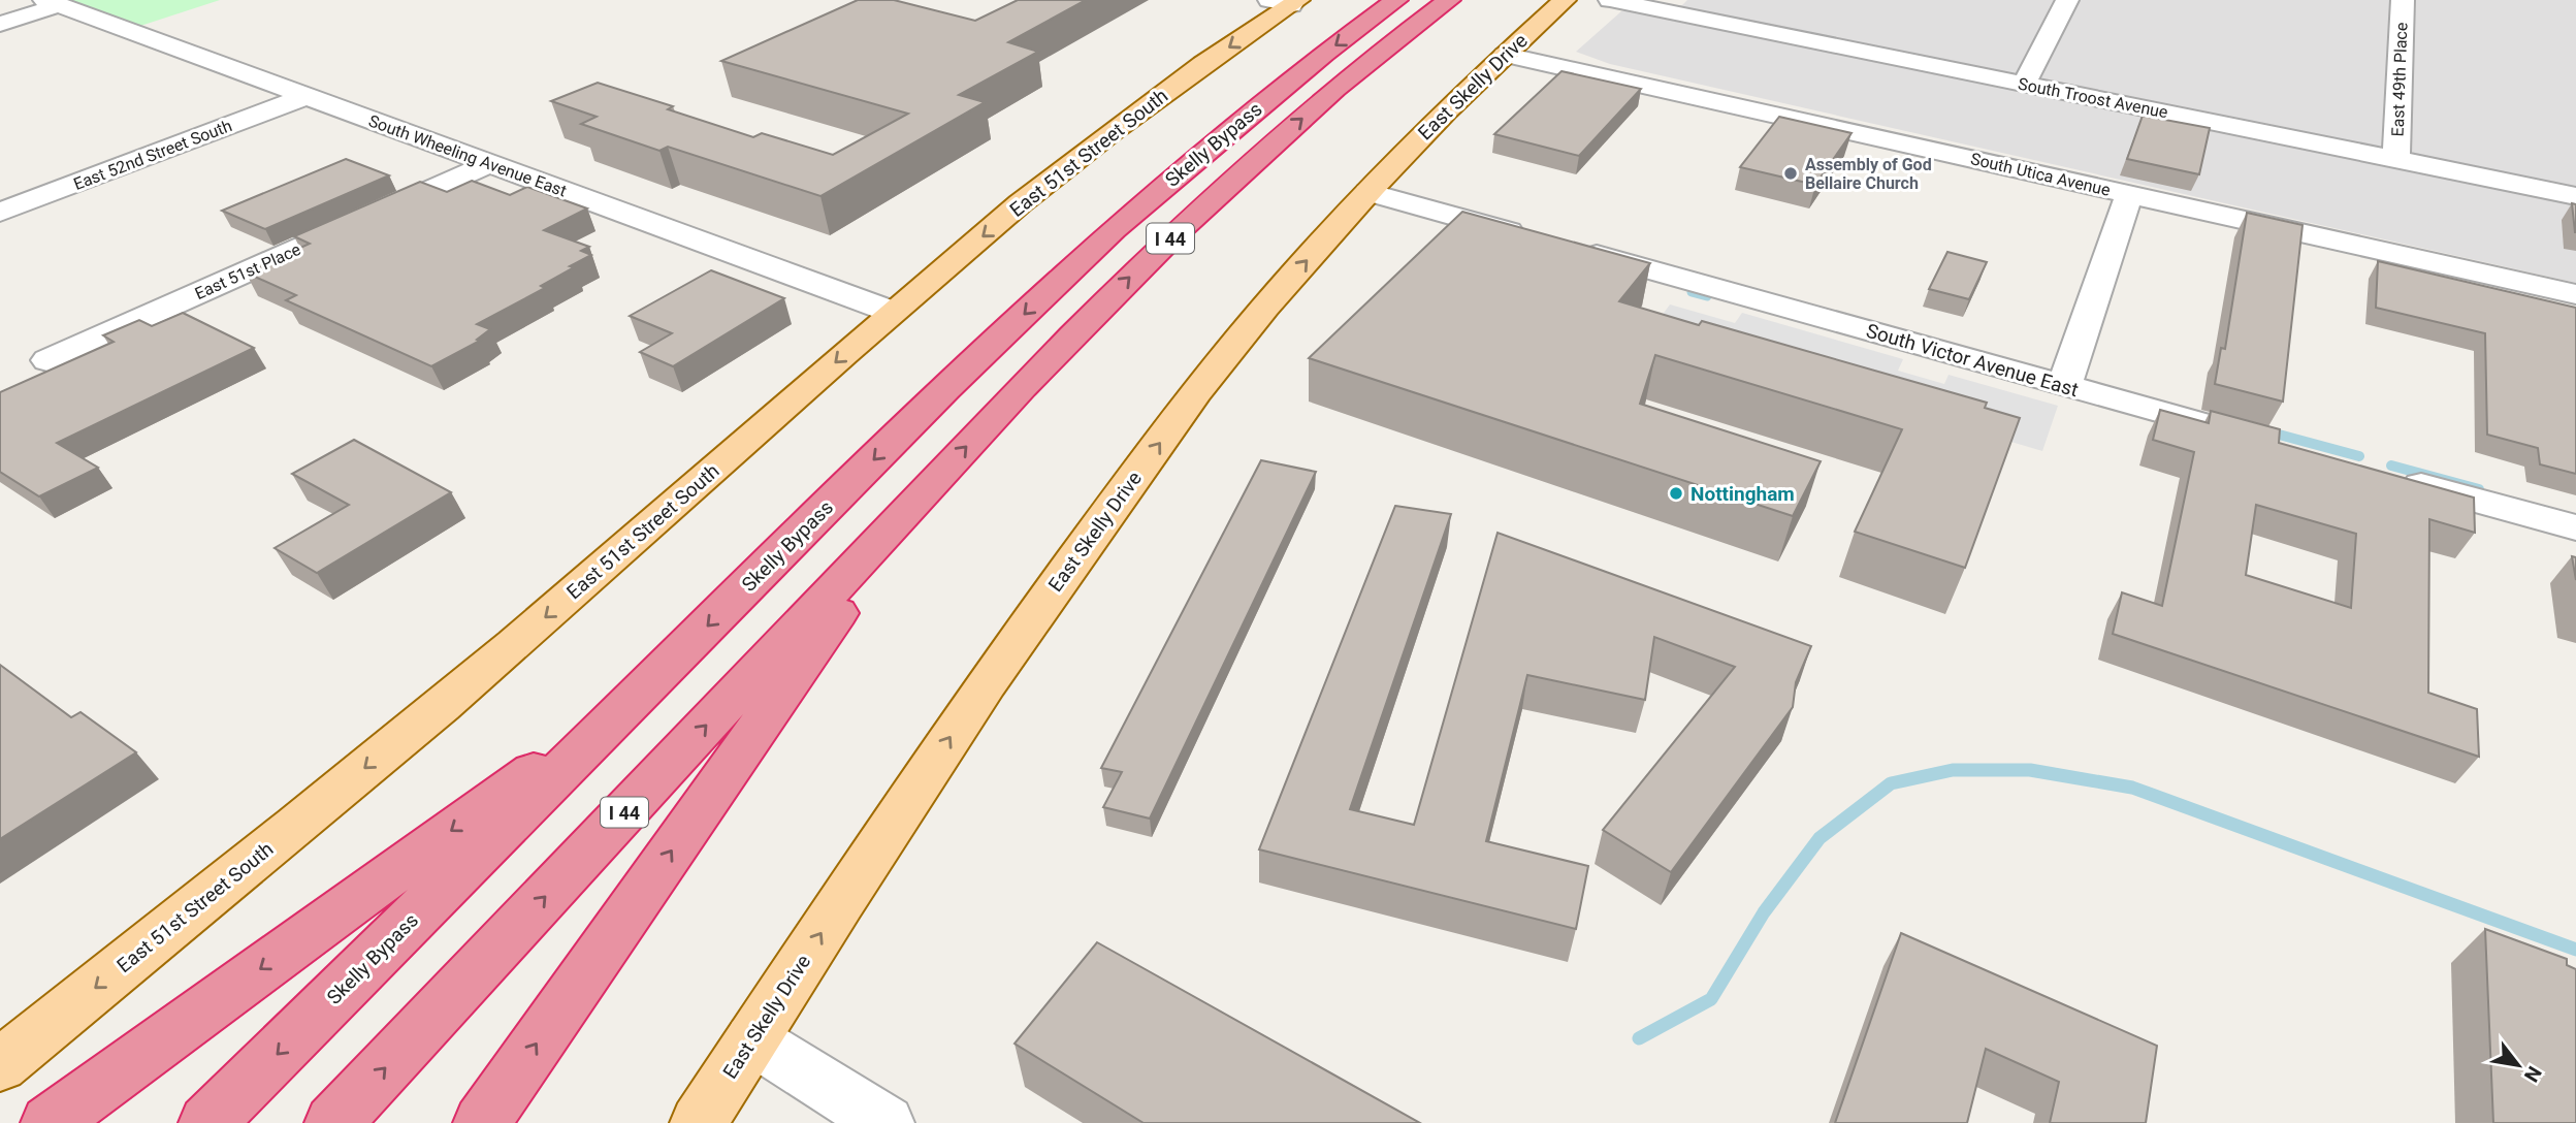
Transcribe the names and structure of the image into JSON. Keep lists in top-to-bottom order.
{
  "streets": {
    "highway": ["Skelly Bypass", "I 44"],
    "main road": ["East Skelly Drive", "East 51st Street South"],
    "street": [
      "East 49th Place",
      "South Troost Avenue",
      "East 52nd Street South",
      "South Wheeling Avenue East",
      "South Utica Avenue",
      "East 51st Place",
      "South Victor Avenue East"
    ]
  },
  "crossings": [
    ["East 49th Place", "South Troost Avenue"],
    ["East Skelly Drive", "South Utica Avenue"],
    ["East Skelly Drive", "South Victor Avenue East"],
    ["East 51st Street South", "South Wheeling Avenue East"],
    ["East 52nd Street South", "South Wheeling Avenue East"],
    ["South Wheeling Avenue East", "East 51st Place"]
  ],
  "one_way": ["East Skelly Drive", "East 51st Street South"],
  "places": ["Assembly of God Bellaire Church", "Nottingham"],
  "north": "bottom right"
}
